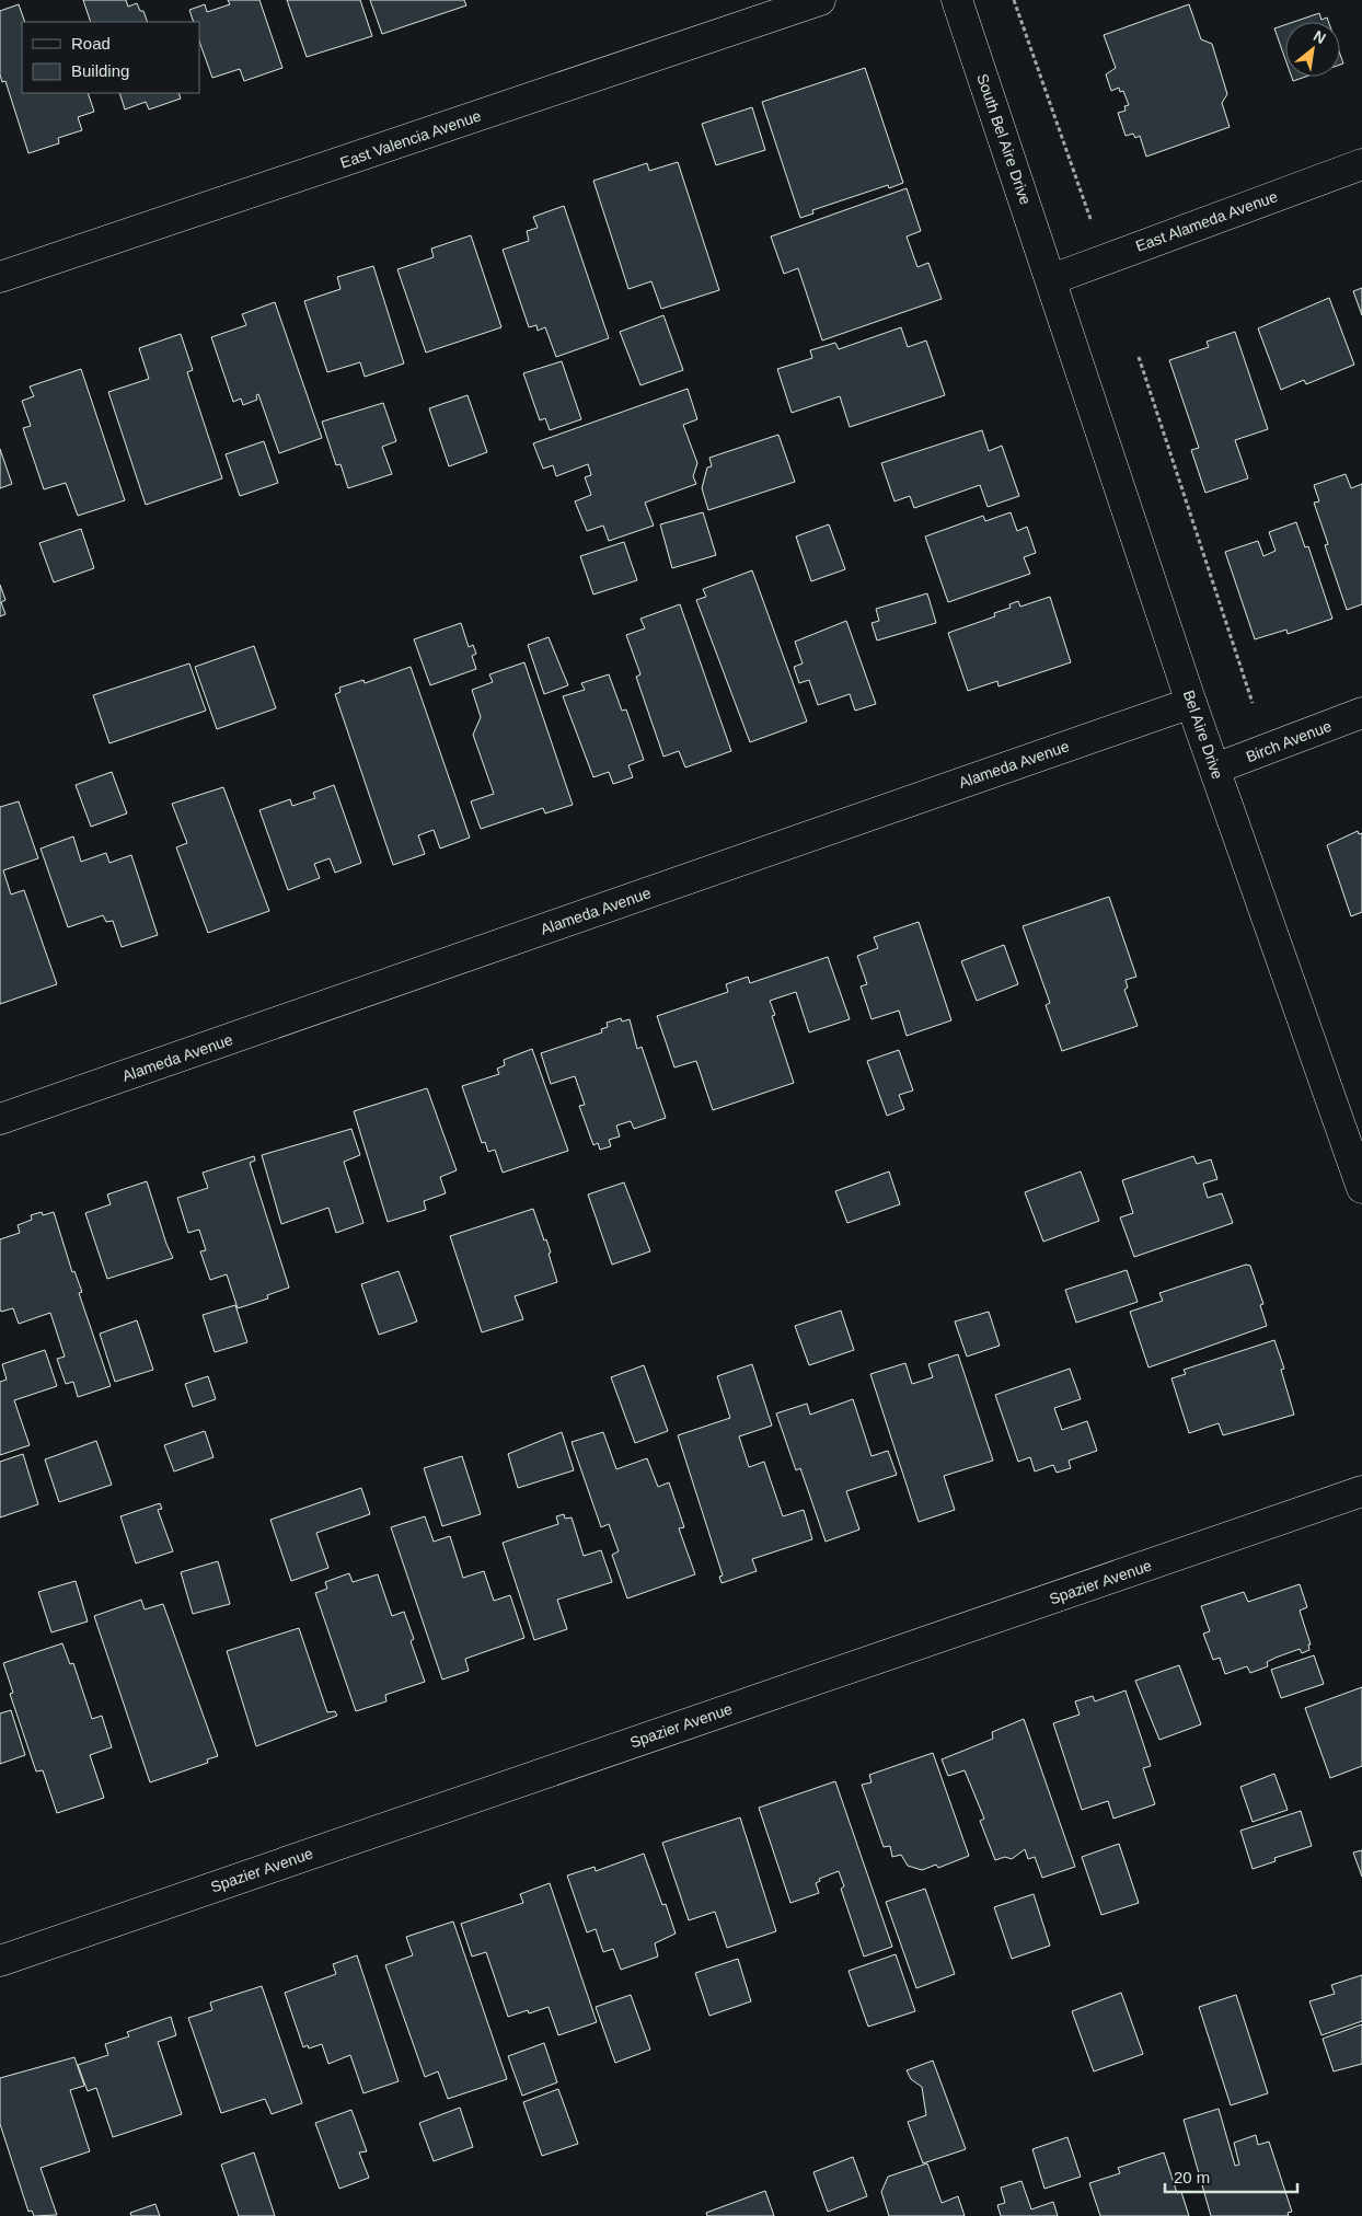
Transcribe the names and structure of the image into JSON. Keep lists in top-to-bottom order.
{
  "streets": {
    "street": [
      "East Valencia Avenue",
      "South Bel Aire Drive",
      "East Alameda Avenue",
      "Bel Aire Drive",
      "Birch Avenue",
      "Alameda Avenue",
      "Spazier Avenue"
    ]
  },
  "crossings": [
    ["South Bel Aire Drive", "East Alameda Avenue"],
    ["South Bel Aire Drive", "Bel Aire Drive"],
    ["East Alameda Avenue", "Bel Aire Drive"],
    ["Bel Aire Drive", "Birch Avenue"],
    ["Bel Aire Drive", "Alameda Avenue"]
  ],
  "legend": ["Road", "Building"],
  "scale_bar": "20 m",
  "north": "top right"
}
